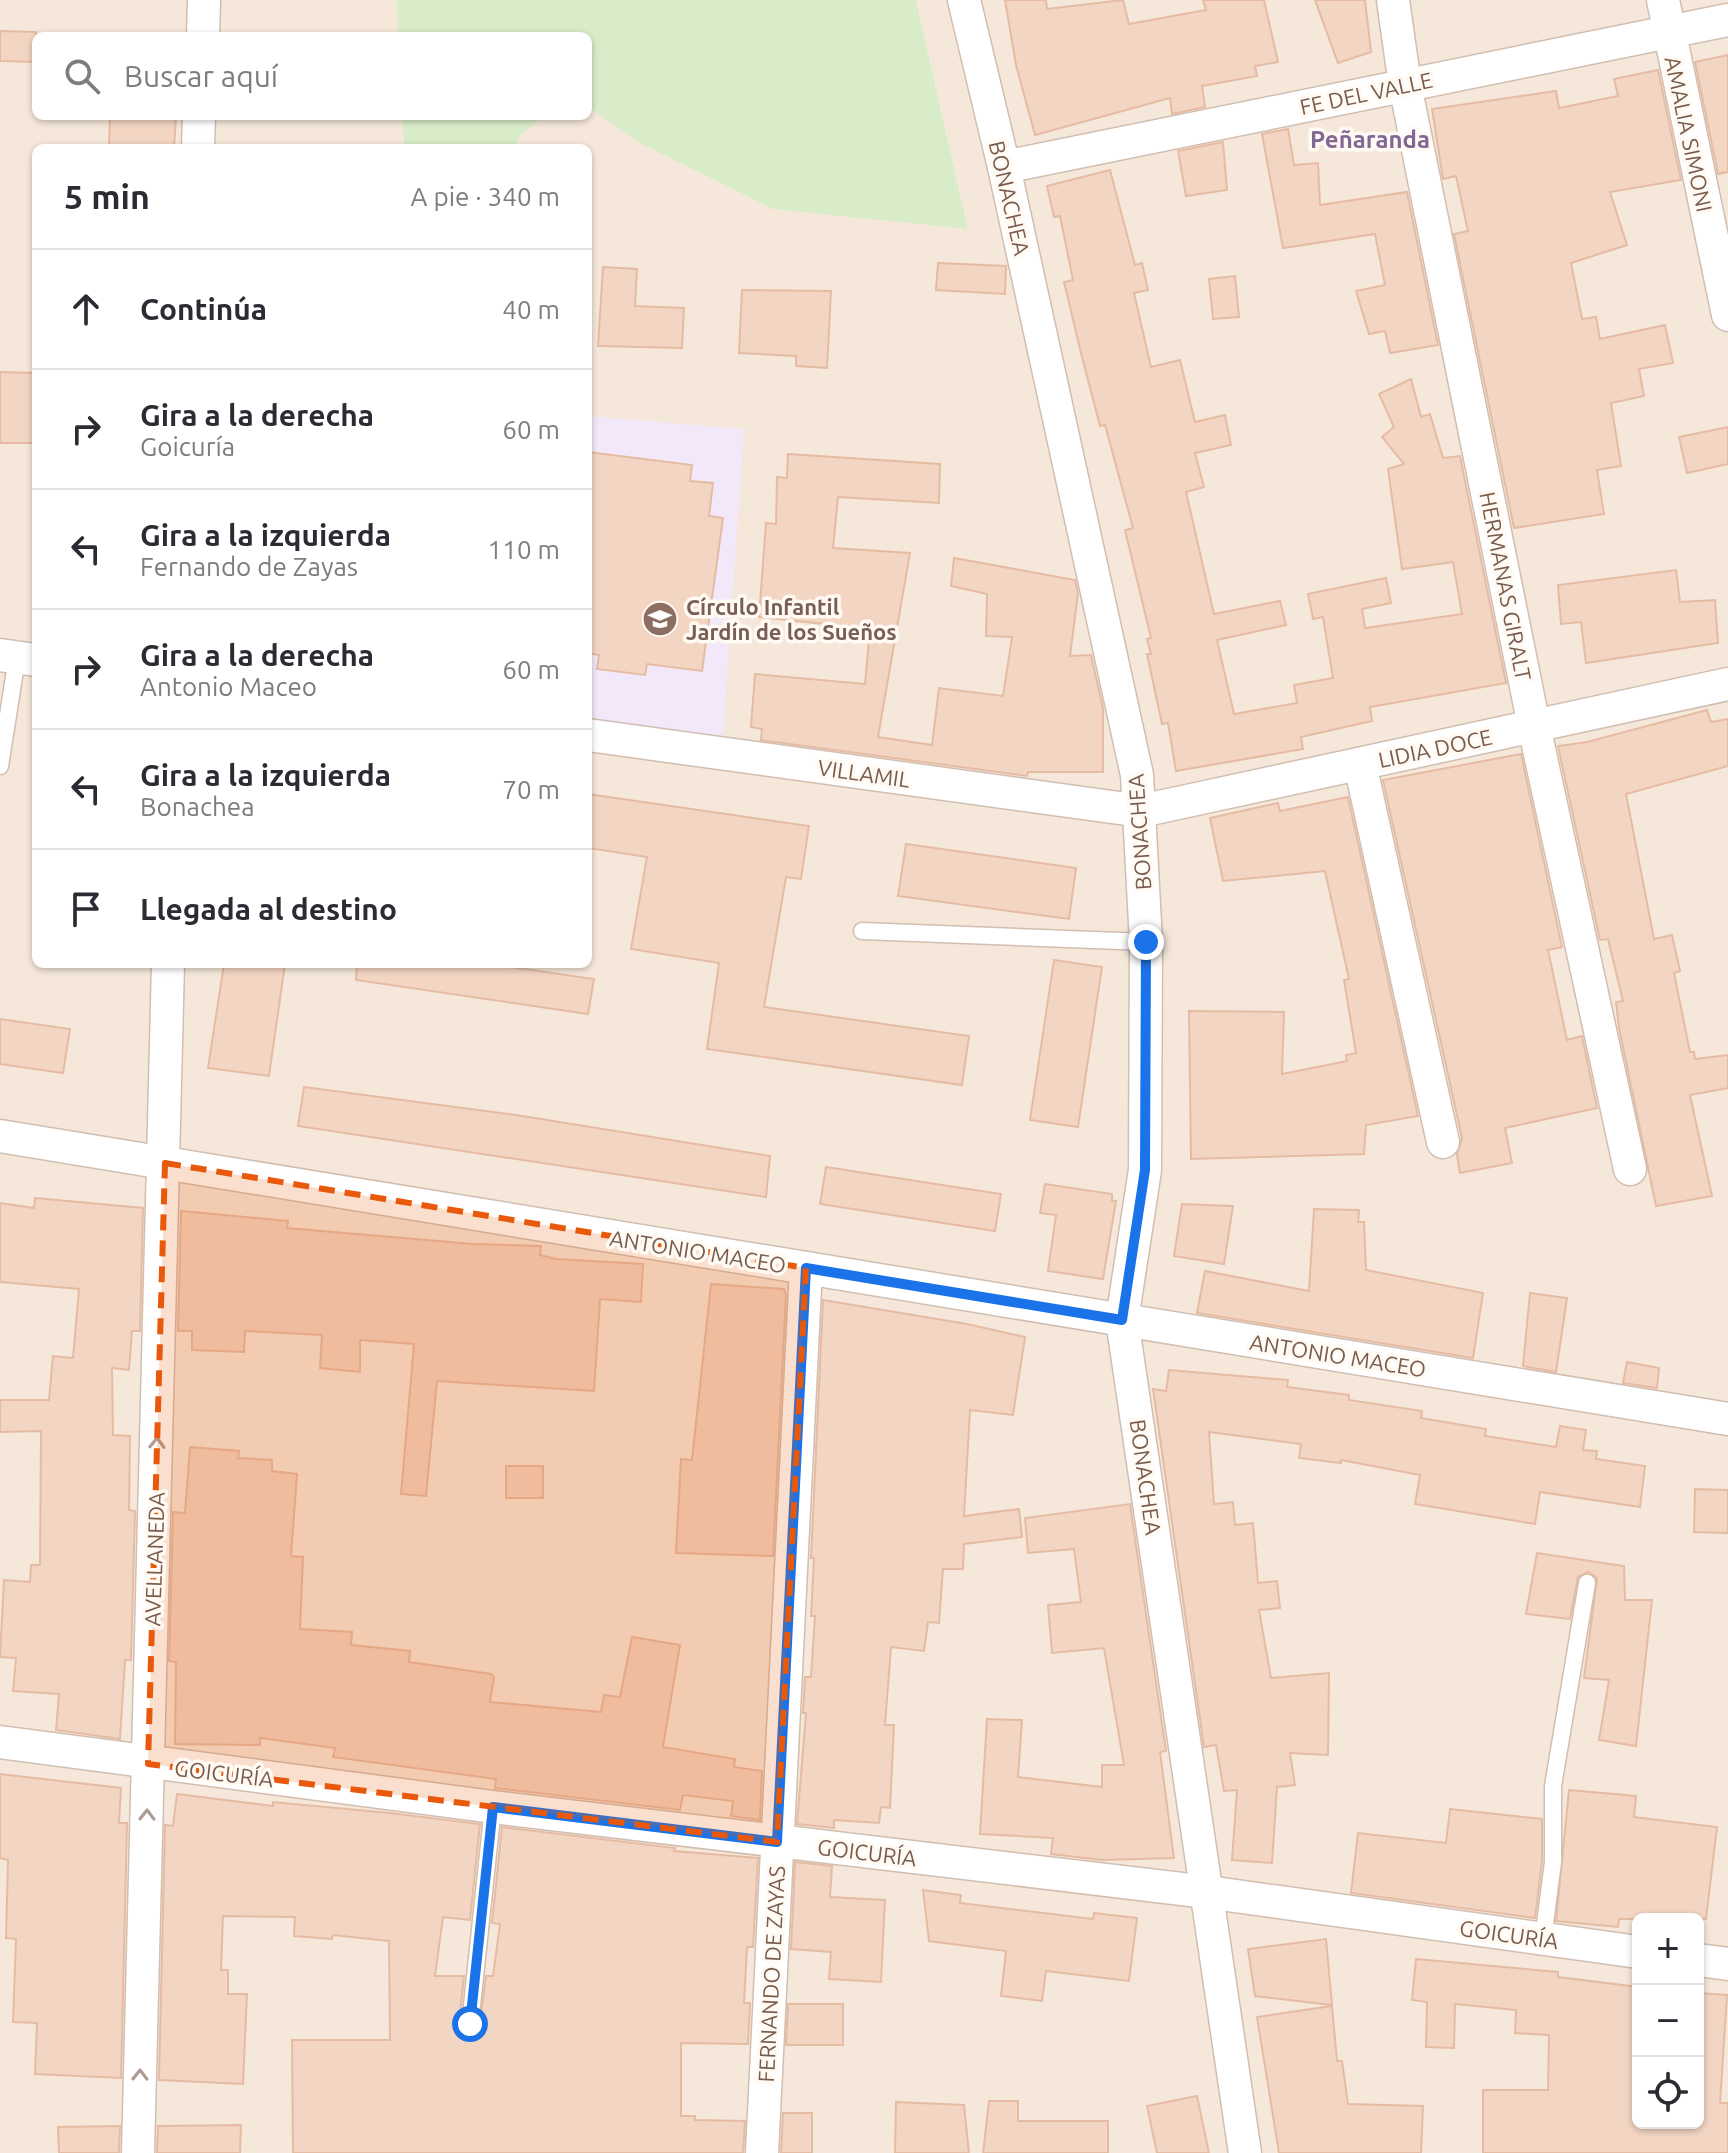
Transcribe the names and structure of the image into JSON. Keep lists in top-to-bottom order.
{
  "streets": {
    "street": [
      "FE DEL VALLE",
      "AMALIA SIMONI",
      "BONACHEA",
      "HERMANAS GIRALT",
      "LIDIA DOCE",
      "VILLAMIL",
      "ANTONIO MACEO",
      "AVELLANEDA",
      "GOICURÍA",
      "FERNANDO DE ZAYAS"
    ]
  },
  "crossings": [
    ["FE DEL VALLE", "AMALIA SIMONI"],
    ["FE DEL VALLE", "BONACHEA"],
    ["FE DEL VALLE", "HERMANAS GIRALT"],
    ["BONACHEA", "LIDIA DOCE"],
    ["BONACHEA", "VILLAMIL"],
    ["BONACHEA", "ANTONIO MACEO"],
    ["BONACHEA", "GOICURÍA"],
    ["HERMANAS GIRALT", "LIDIA DOCE"],
    ["LIDIA DOCE", "VILLAMIL"],
    ["ANTONIO MACEO", "AVELLANEDA"],
    ["ANTONIO MACEO", "FERNANDO DE ZAYAS"],
    ["AVELLANEDA", "GOICURÍA"],
    ["GOICURÍA", "FERNANDO DE ZAYAS"]
  ],
  "one_way": ["AVELLANEDA"],
  "districts": ["Peñaranda"],
  "places": {
    "school or university": ["Círculo Infantil Jardín de los Sueños"]
  },
  "page": {
    "search": "Buscar aquí",
    "heading": ["5 min", "A pie · 340 m"],
    "list": [
      ["Continúa", "40 m"],
      ["Gira a la derecha", "Goicuría", "60 m"],
      ["Gira a la izquierda", "Fernando de Zayas", "110 m"],
      ["Gira a la derecha", "Antonio Maceo", "60 m"],
      ["Gira a la izquierda", "Bonachea", "70 m"],
      "Llegada al destino"
    ],
    "map_buttons": ["+", "−"]
  }
}
